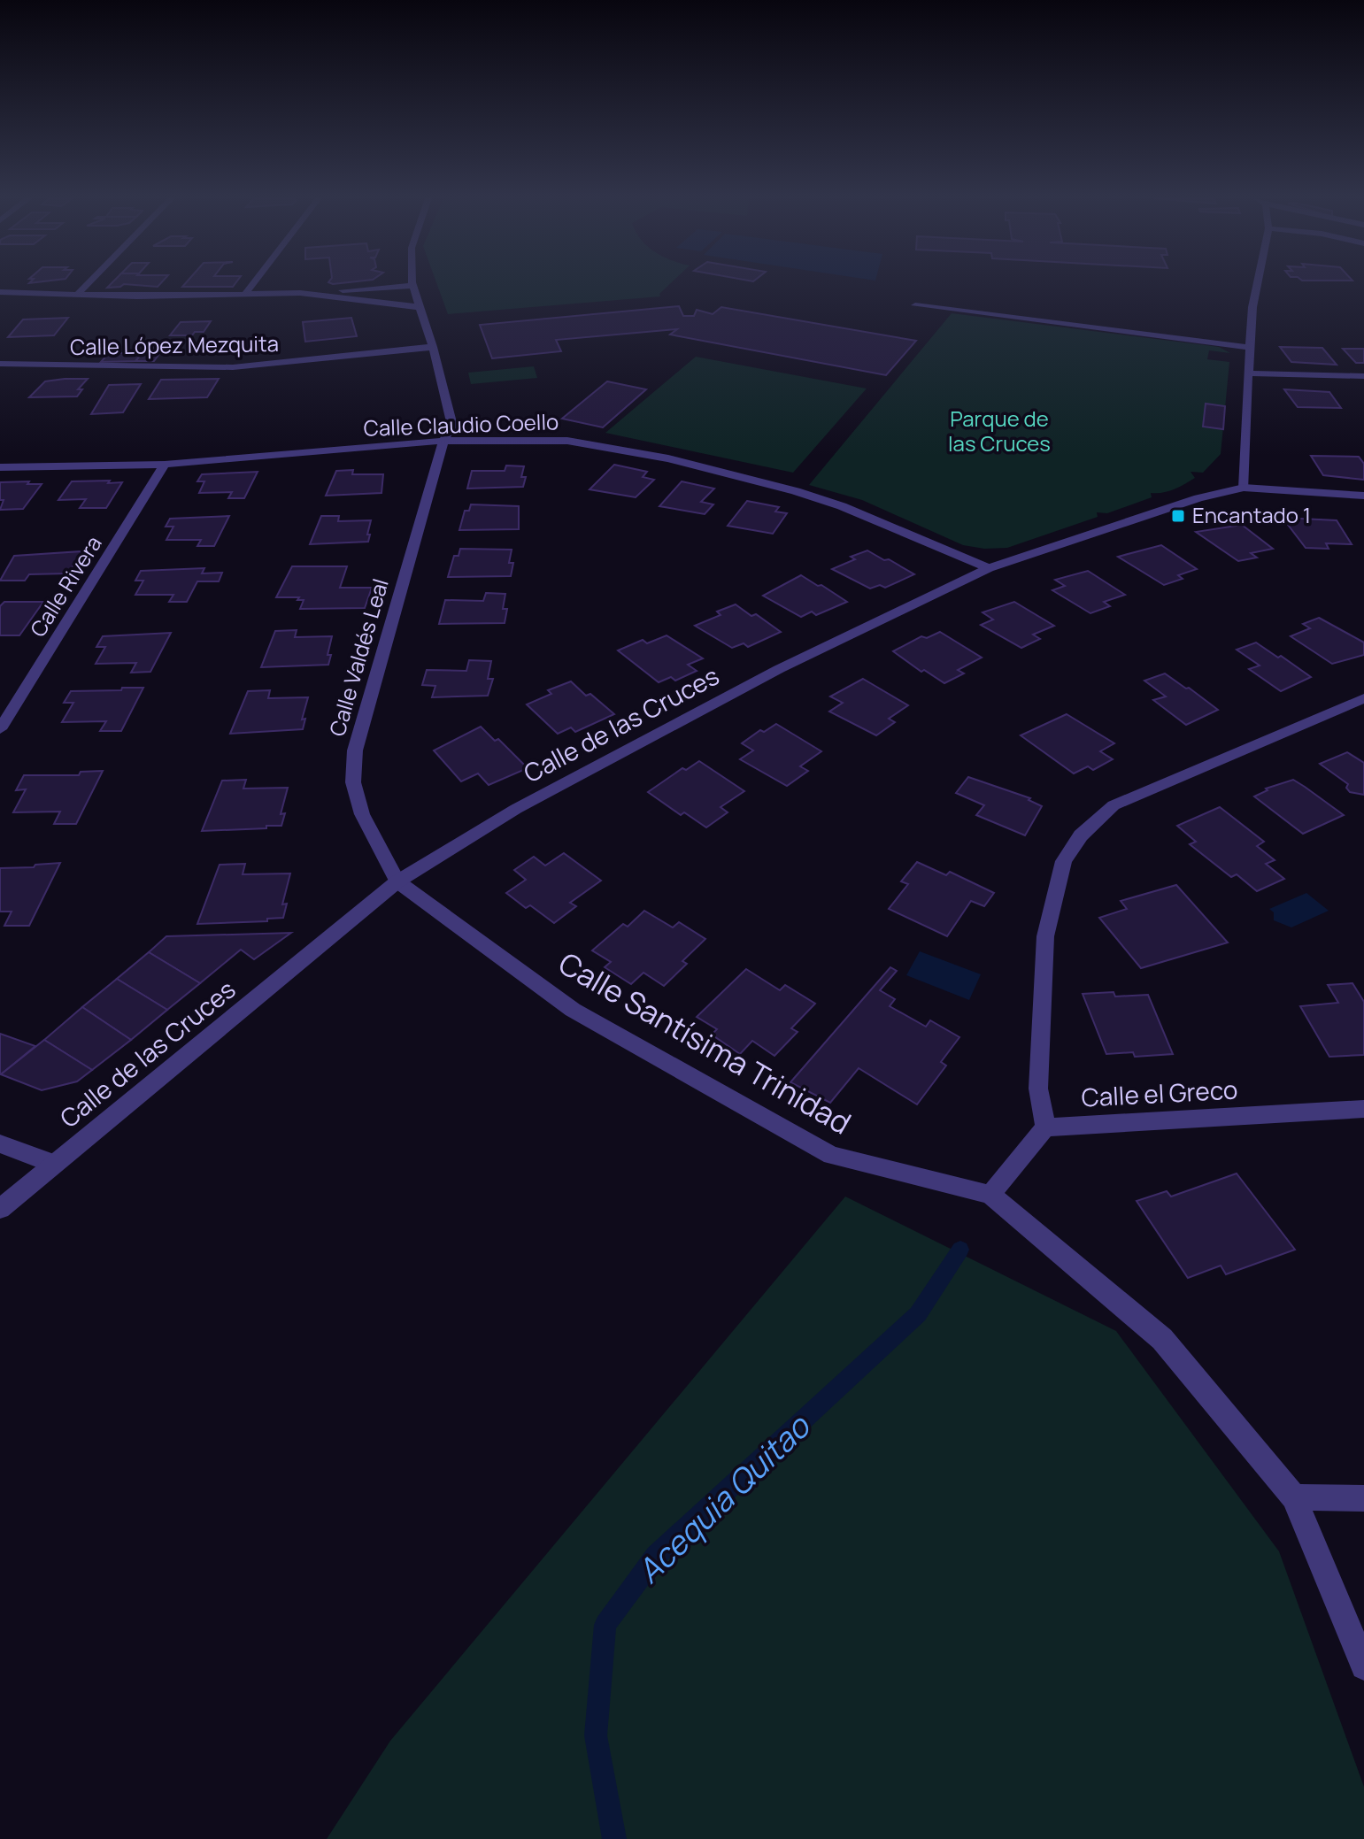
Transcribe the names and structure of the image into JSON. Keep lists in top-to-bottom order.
{
  "streets": {
    "street": [
      "Calle López Mezquita",
      "Calle Claudio Coello",
      "Calle Rivera",
      "Calle Valdés Leal",
      "Calle de las Cruces",
      "Calle Santísima Trinidad",
      "Calle el Greco"
    ]
  },
  "crossings": [
    ["Calle López Mezquita", "Calle Valdés Leal"],
    ["Calle Claudio Coello", "Calle Rivera"],
    ["Calle Claudio Coello", "Calle Valdés Leal"],
    ["Calle Claudio Coello", "Calle de las Cruces"],
    ["Calle Valdés Leal", "Calle de las Cruces"],
    ["Calle Valdés Leal", "Calle Santísima Trinidad"],
    ["Calle de las Cruces", "Calle Santísima Trinidad"]
  ],
  "water": ["Acequia Quitao"],
  "parks": ["Parque de las Cruces"],
  "places": {
    "transit": ["Encantado 1"]
  }
}
